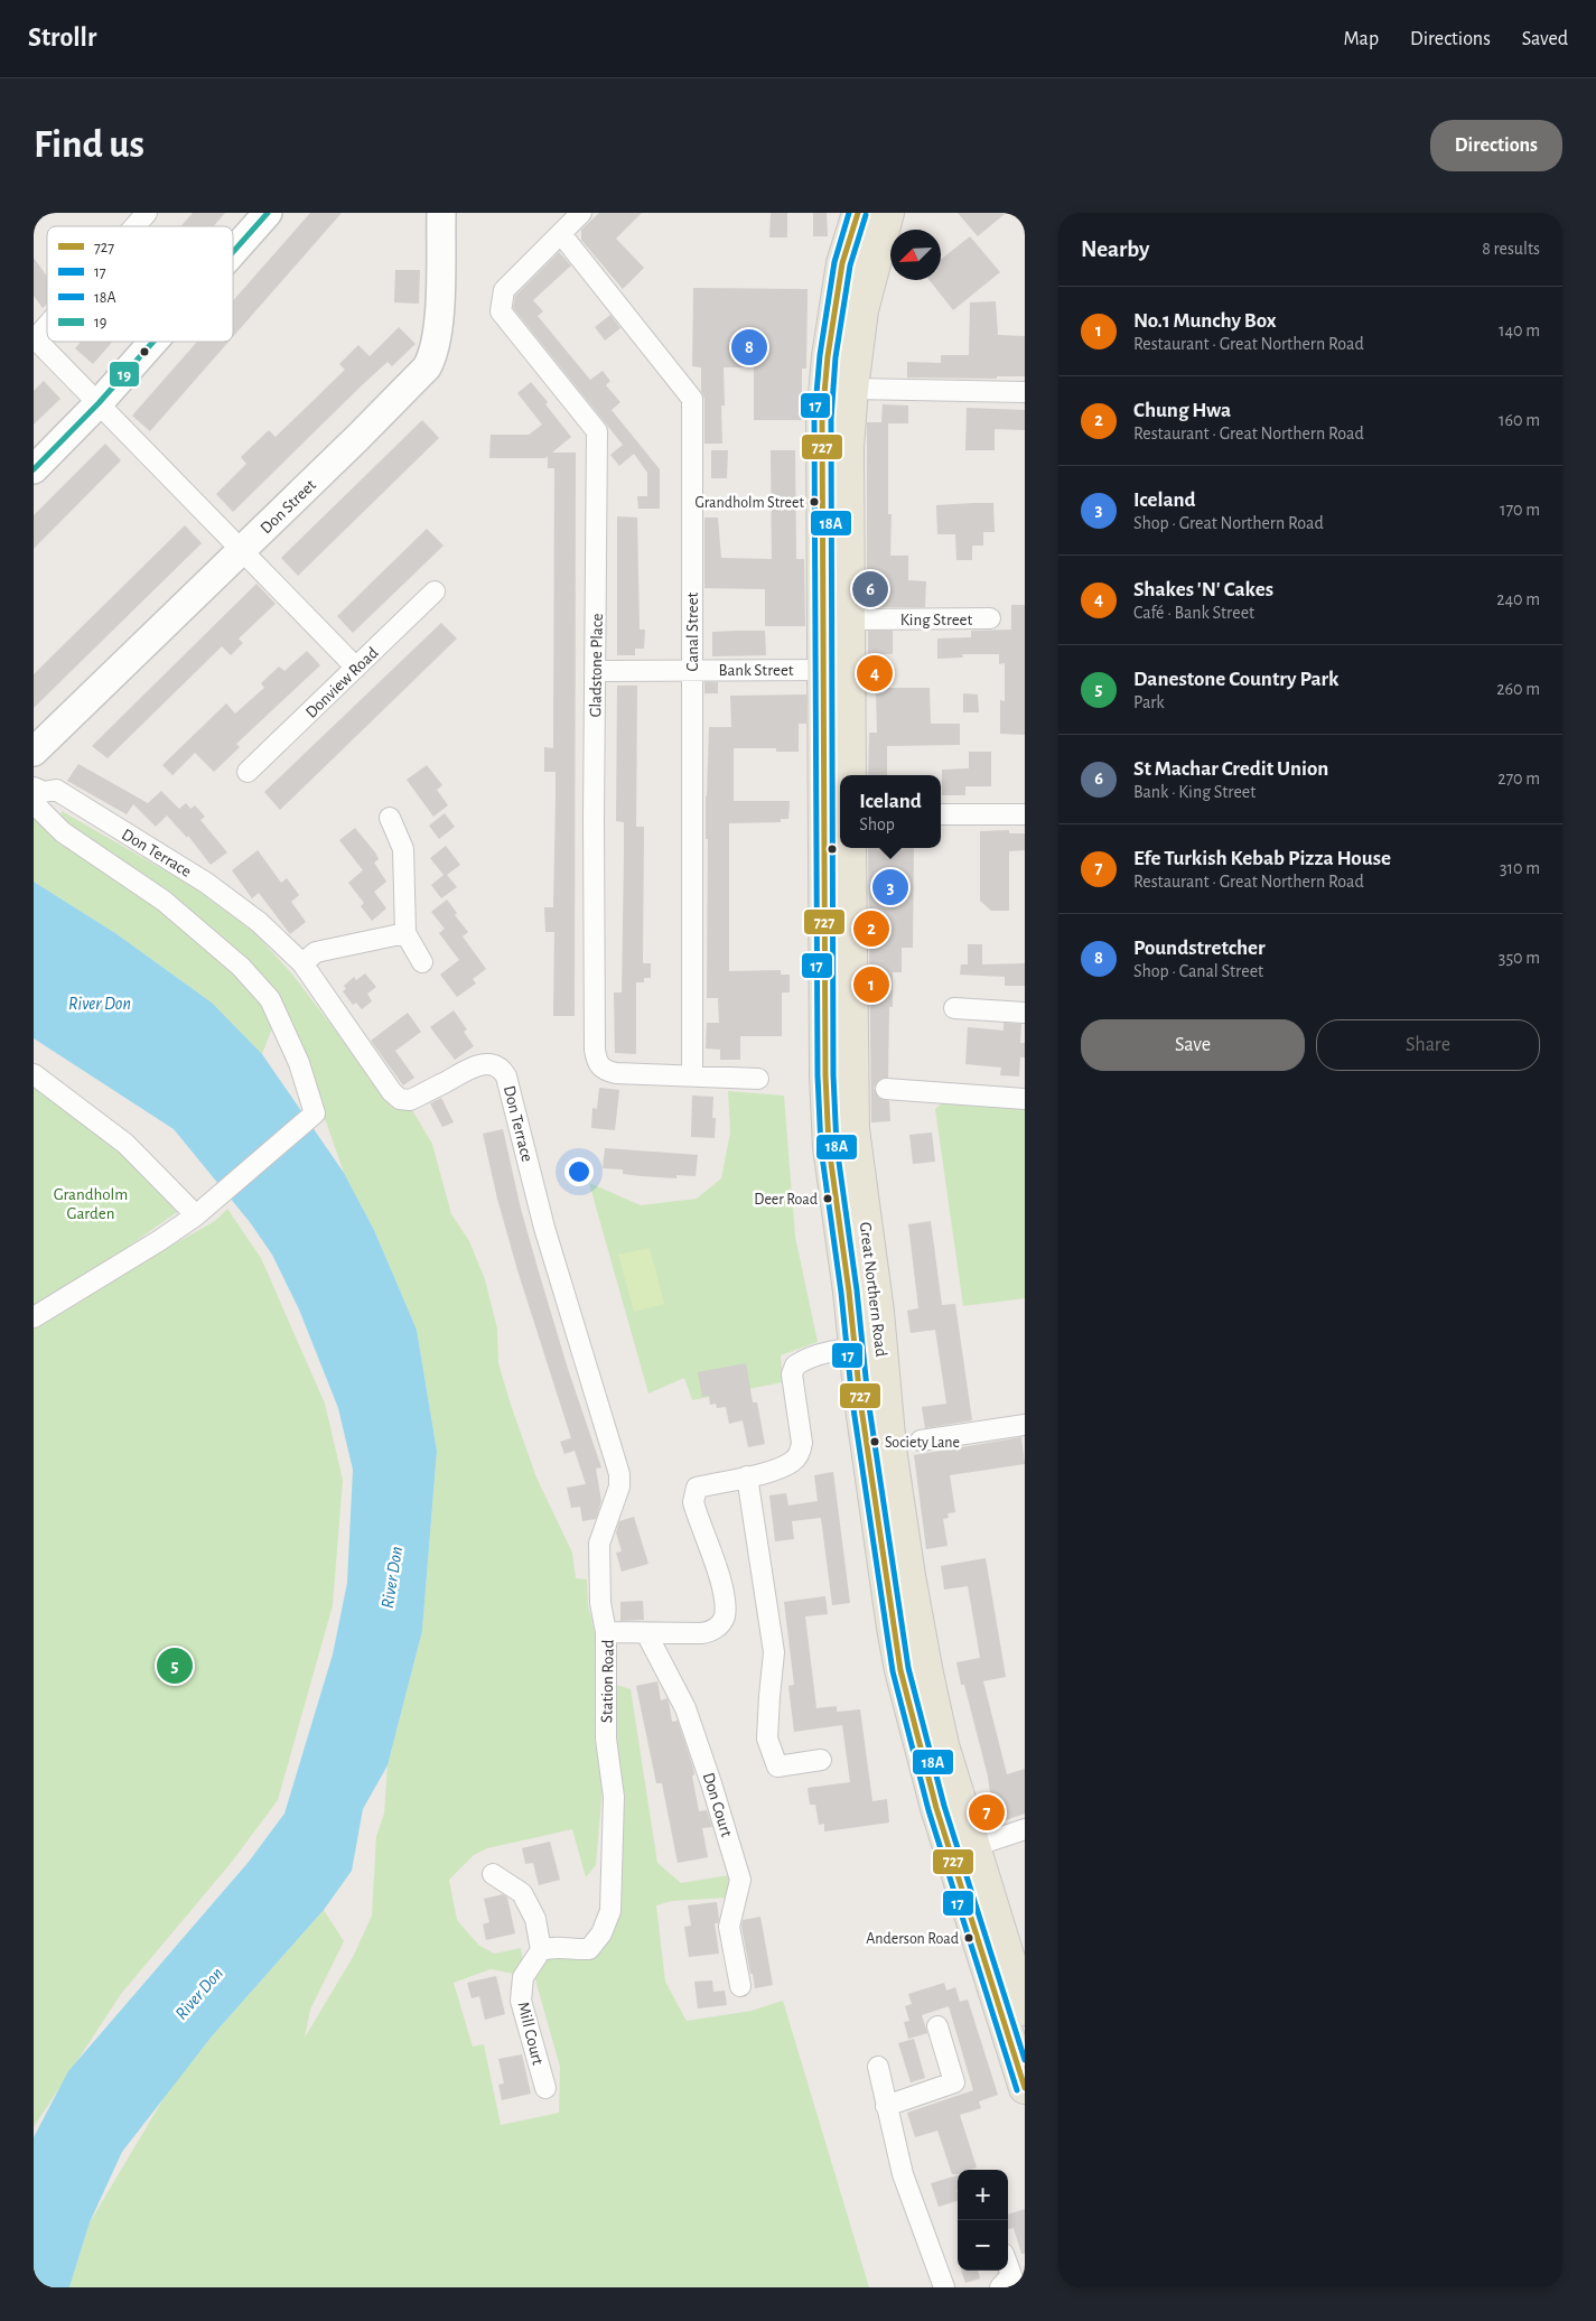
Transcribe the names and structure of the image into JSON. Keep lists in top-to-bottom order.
{
  "streets": {
    "main road": ["Great Northern Road"],
    "street": [
      "Don Street",
      "King Street",
      "Canal Street",
      "Gladstone Place",
      "Bank Street",
      "Donview Road",
      "Don Terrace",
      "Station Road",
      "Don Court",
      "Mill Court"
    ]
  },
  "crossings": [
    ["Canal Street", "Gladstone Place"],
    ["Canal Street", "Bank Street"],
    ["Gladstone Place", "Bank Street"],
    ["Bank Street", "Great Northern Road"],
    ["Don Terrace", "Station Road"],
    ["Great Northern Road", "Station Road"],
    ["Station Road", "Don Court"],
    ["Station Road", "Mill Court"]
  ],
  "water": ["River Don"],
  "parks": ["Grandholm Garden"],
  "places": [
    "Grandholm Street",
    "Deer Road",
    "Society Lane",
    "Anderson Road"
  ],
  "lines": [
    "transit line 727",
    "transit line 17",
    "transit line 19",
    "transit line 18A"
  ],
  "legend": [
    "727",
    "17",
    "18A",
    "19"
  ],
  "north": "bottom left",
  "page": {
    "header": "Strollr",
    "nav": ["Map", "Directions", "Saved"],
    "buttons": [
      "Directions",
      ["Save", "Share"]
    ],
    "title": "Find us",
    "heading": ["Nearby", "8 results"],
    "list": [
      {
        "mark": "1",
        "name": "No.1 Munchy Box",
        "note": "Restaurant · Great Northern Road",
        "value": "140 m"
      },
      {
        "mark": "2",
        "name": "Chung Hwa",
        "note": "Restaurant · Great Northern Road",
        "value": "160 m"
      },
      {
        "mark": "3",
        "name": "Iceland",
        "note": "Shop · Great Northern Road",
        "value": "170 m"
      },
      {
        "mark": "4",
        "name": "Shakes 'N' Cakes",
        "note": "Café · Bank Street",
        "value": "240 m"
      },
      {
        "mark": "5",
        "name": "Danestone Country Park",
        "note": "Park",
        "value": "260 m"
      },
      {
        "mark": "6",
        "name": "St Machar Credit Union",
        "note": "Bank · King Street",
        "value": "270 m"
      },
      {
        "mark": "7",
        "name": "Efe Turkish Kebab Pizza House",
        "note": "Restaurant · Great Northern Road",
        "value": "310 m"
      },
      {
        "mark": "8",
        "name": "Poundstretcher",
        "note": "Shop · Canal Street",
        "value": "350 m"
      }
    ],
    "pins": [
      "8",
      "6",
      "4",
      "3",
      "2",
      "1",
      "5",
      "7"
    ],
    "popup": ["Iceland", "Shop"],
    "map_buttons": ["+", "−"]
  }
}
